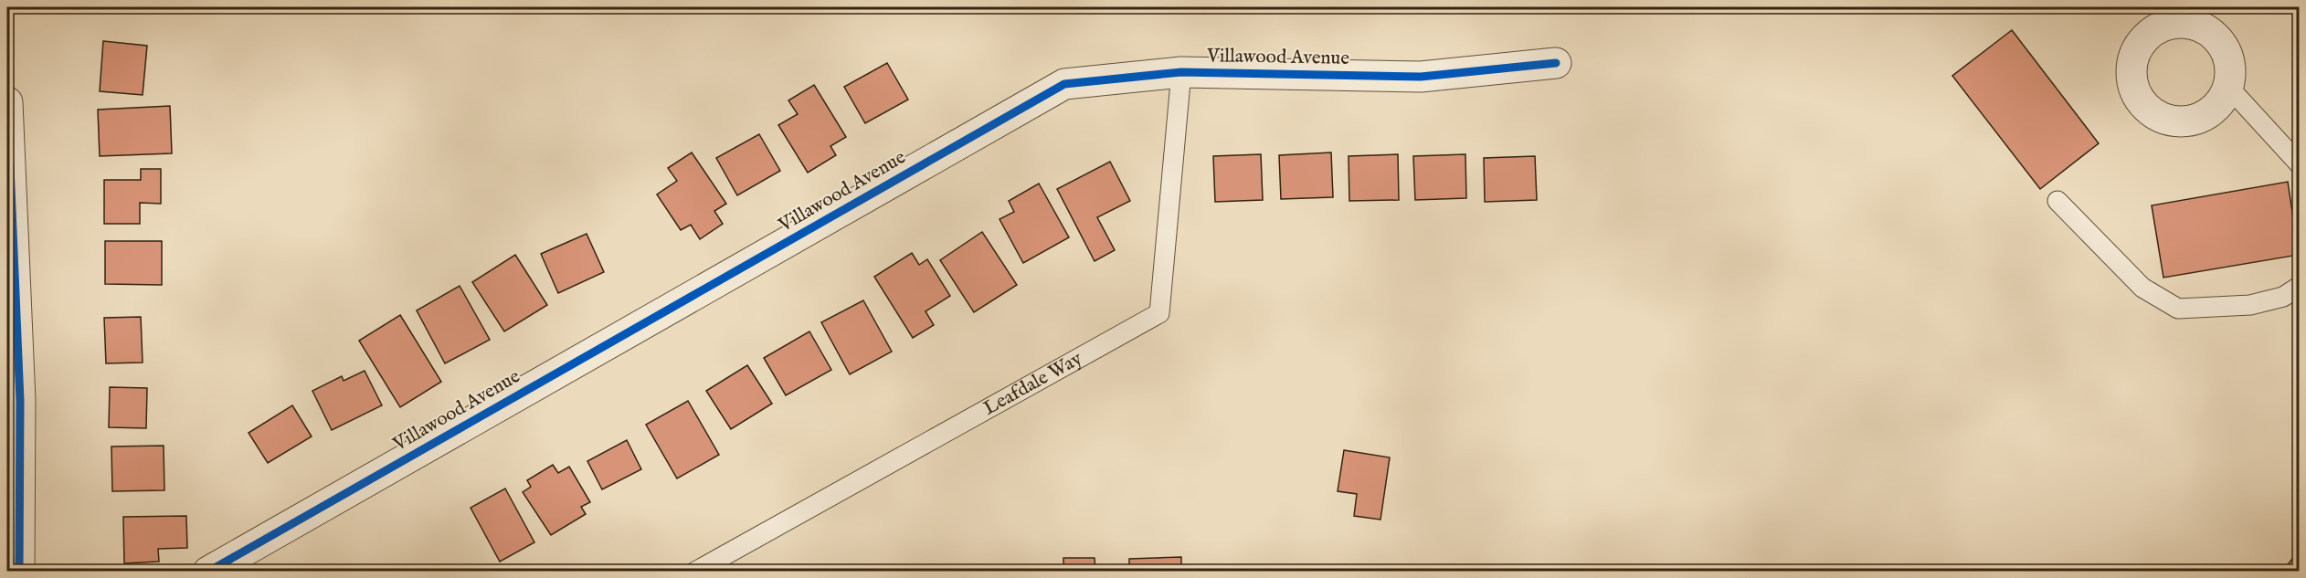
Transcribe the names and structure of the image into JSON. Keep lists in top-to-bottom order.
{
  "streets": {
    "street": ["Villawood Avenue"],
    "lane": ["Leafdale Way"]
  },
  "crossings": [
    ["Villawood Avenue", "Leafdale Way"]
  ]
}
